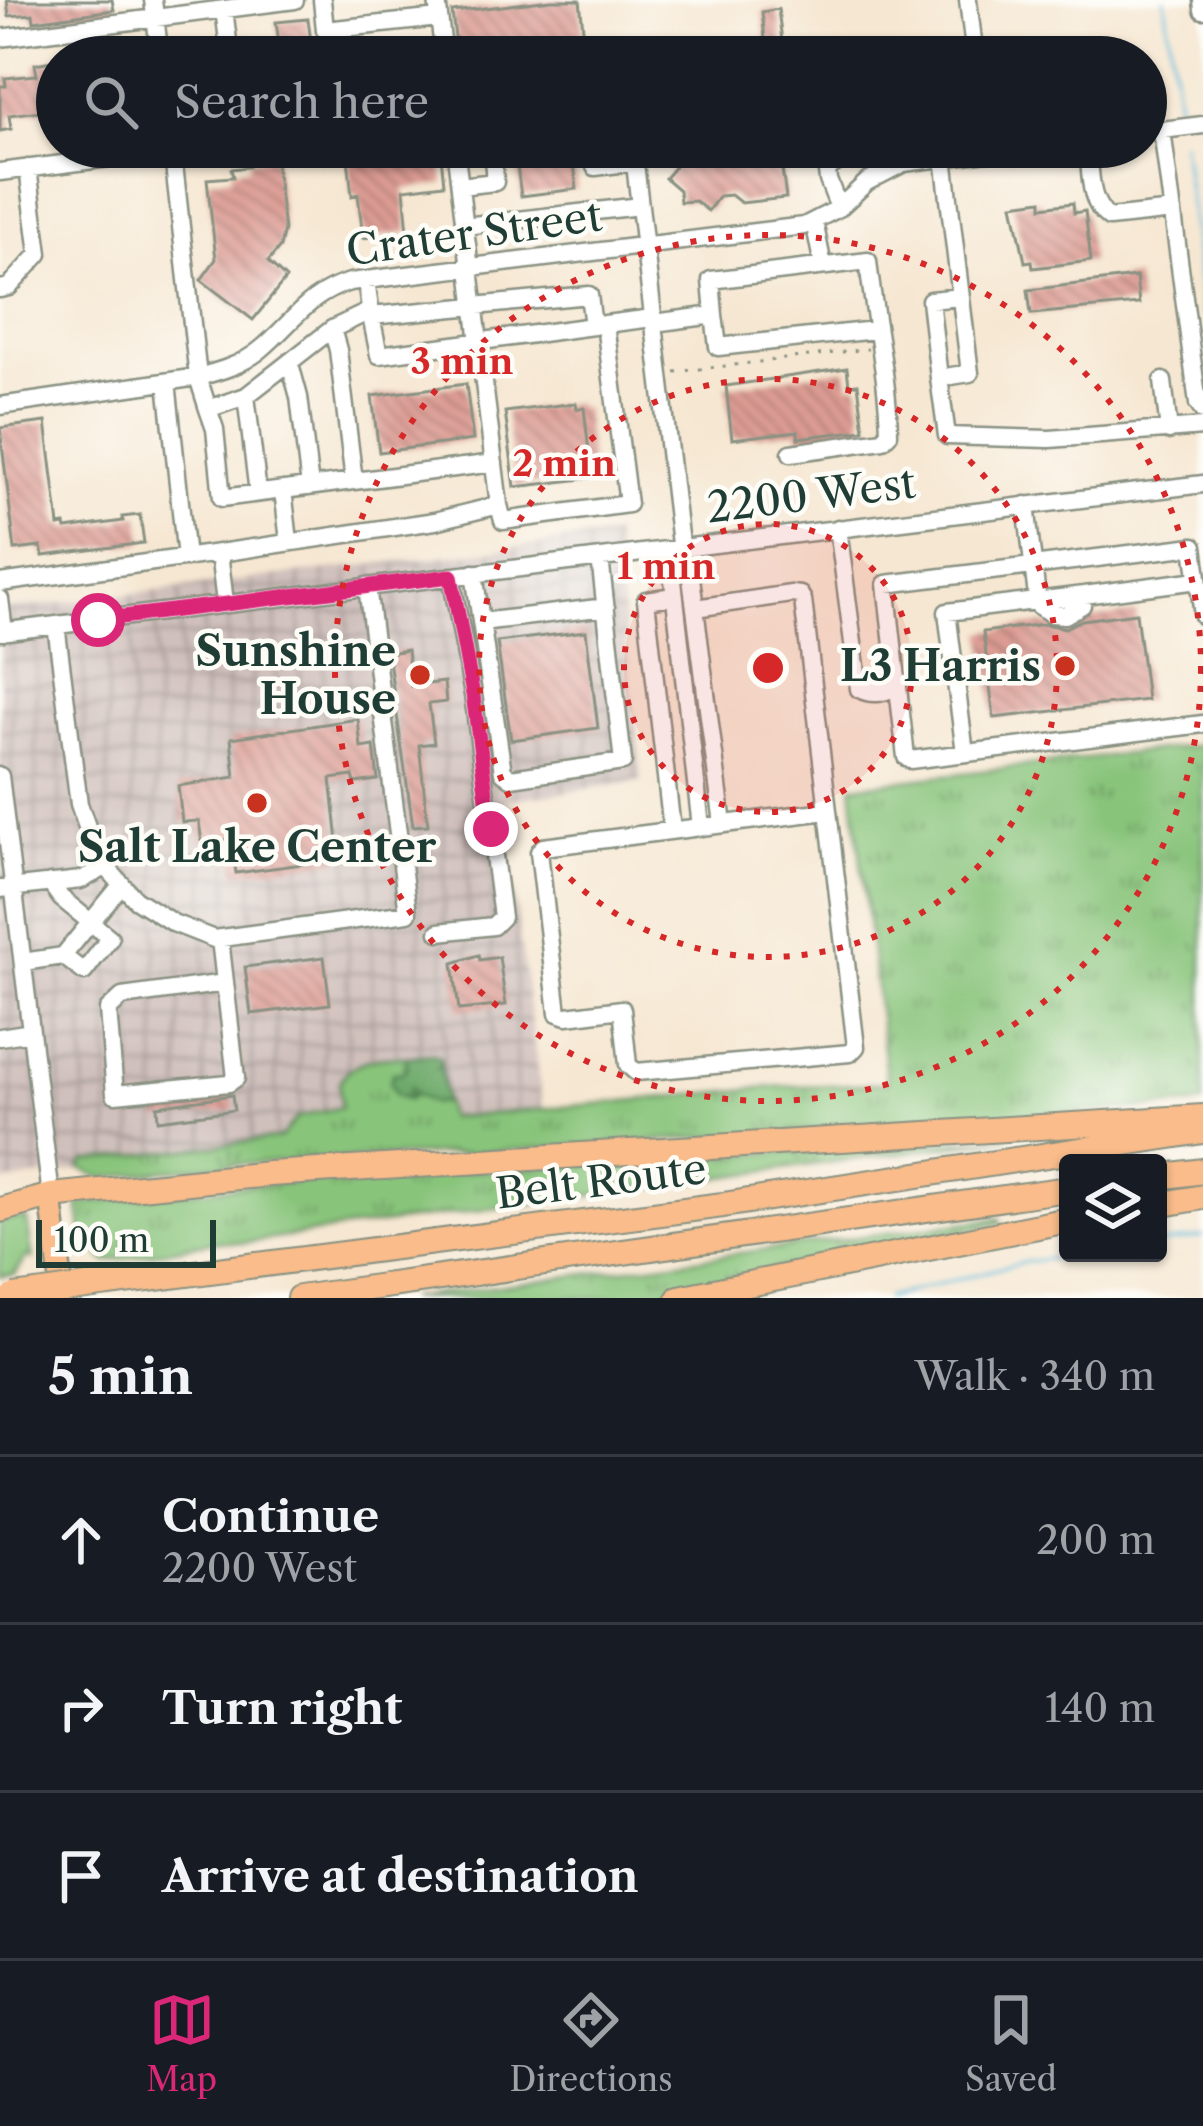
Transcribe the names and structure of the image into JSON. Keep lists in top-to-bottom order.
{
  "streets": {
    "highway": ["Belt Route"],
    "street": ["Crater Street", "2200 West"]
  },
  "places": ["L3 Harris", "Sunshine House", "Salt Lake Center"],
  "scale_bar": "100 m",
  "page": {
    "search": "Search here",
    "scale": "100 m",
    "heading": ["5 min", "Walk · 340 m"],
    "list": [
      ["Continue", "2200 West", "200 m"],
      ["Turn right", "140 m"],
      "Arrive at destination"
    ],
    "nav": ["Map", "Directions", "Saved"]
  },
  "rings": ["3 min", "2 min", "1 min"]
}
